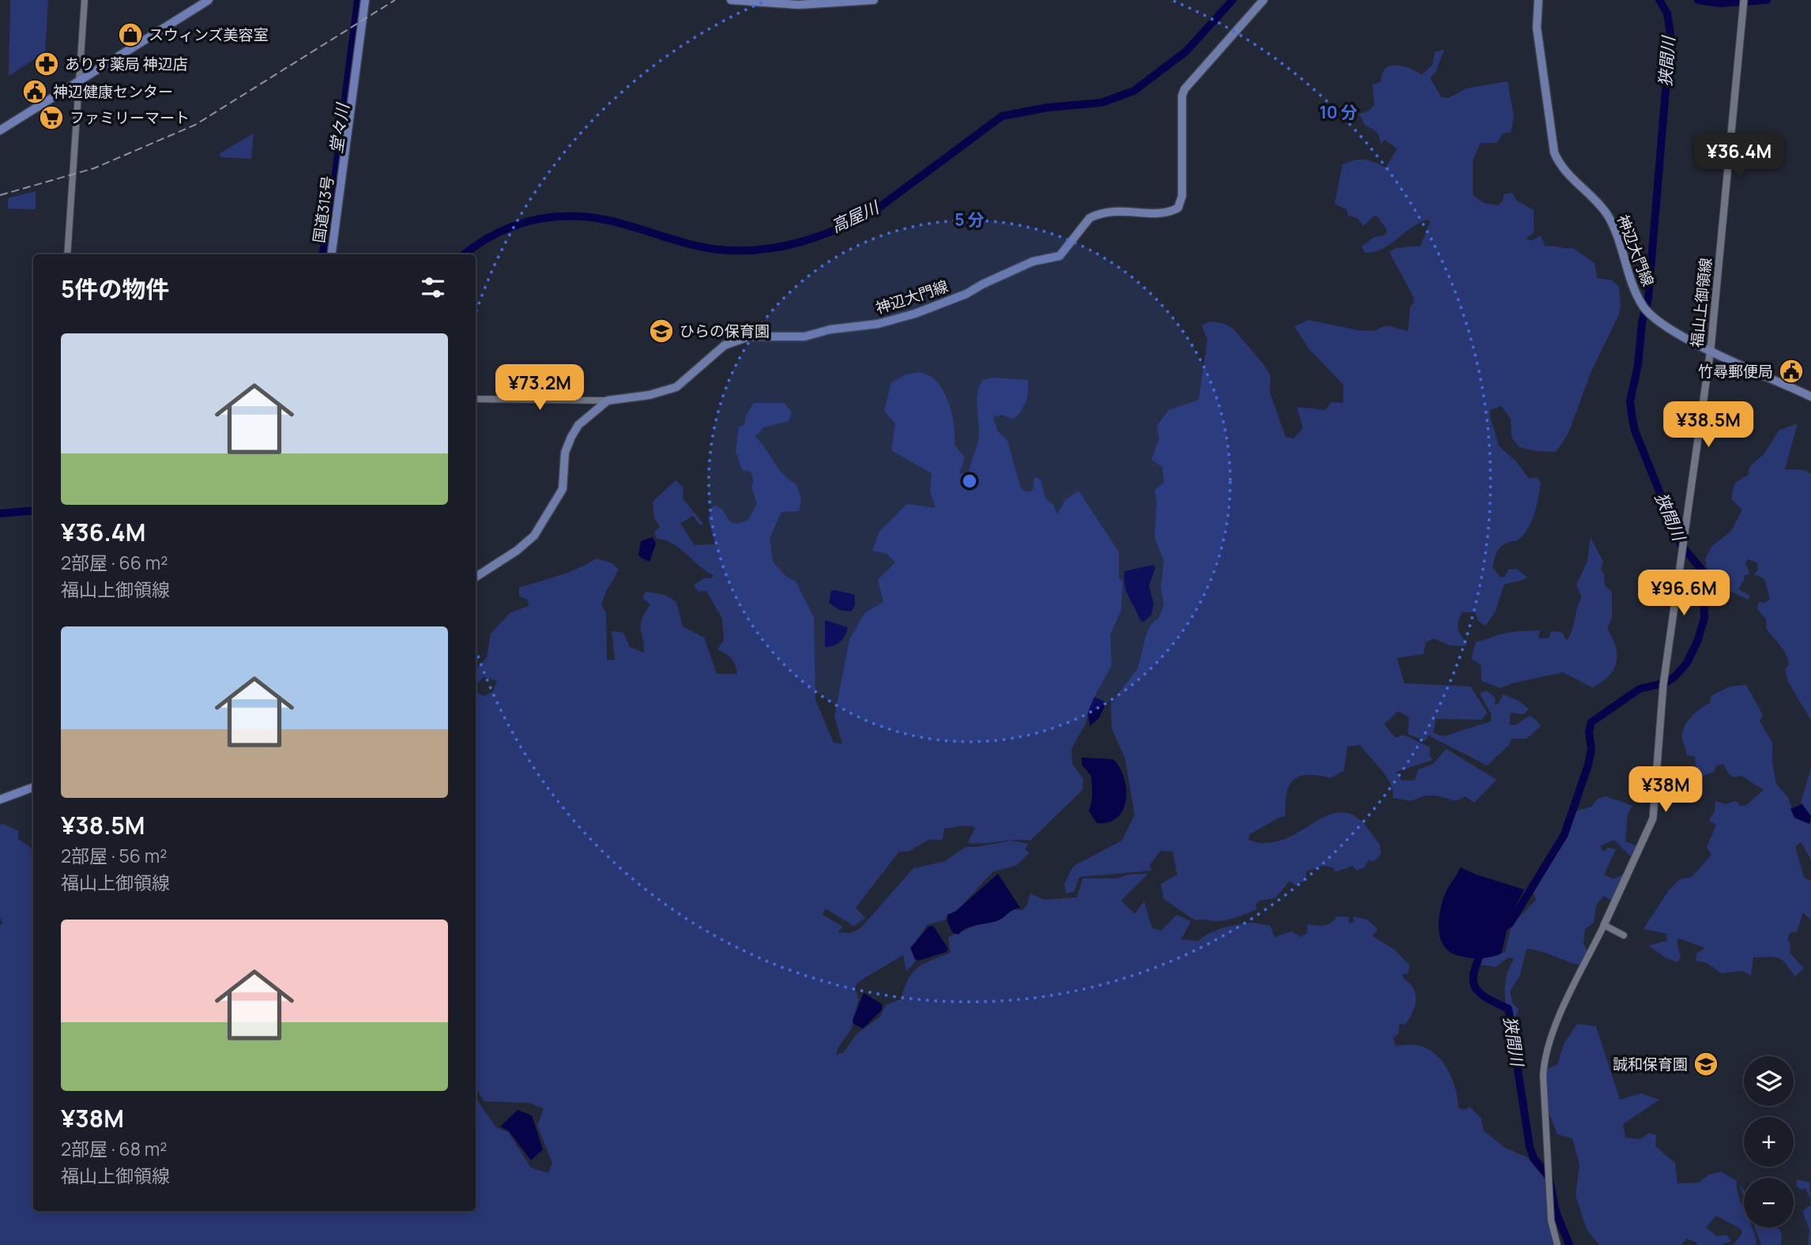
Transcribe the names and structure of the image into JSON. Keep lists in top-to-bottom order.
{
  "streets": {
    "highway": ["国道313号"],
    "main road": ["神辺大門線", "福山上御領線"]
  },
  "crossings": [
    ["神辺大門線", "福山上御領線"]
  ],
  "water": ["狭間川", "堂々川", "高屋川"],
  "places": {
    "shop": ["スウィンズ美容室"],
    "pharmacy": ["ありす薬局 神辺店"],
    "public building": ["神辺健康センター", "竹尋郵便局"],
    "supermarket": ["ファミリーマート"],
    "school or university": ["ひらの保育園", "誠和保育園"]
  },
  "page": {
    "price": [
      "¥36.4M",
      "¥73.2M",
      "¥38.5M",
      "¥96.6M",
      "¥38M"
    ],
    "heading": "5件の物件",
    "list": [
      {
        "name": "¥36.4M",
        "note": "2部屋 · 66 m² · 福山上御領線"
      },
      {
        "name": "¥38.5M",
        "note": "2部屋 · 56 m² · 福山上御領線"
      },
      {
        "name": "¥38M",
        "note": "2部屋 · 68 m² · 福山上御領線"
      }
    ],
    "map_buttons": ["+", "−"]
  },
  "rings": ["10 分", "5 分"]
}
